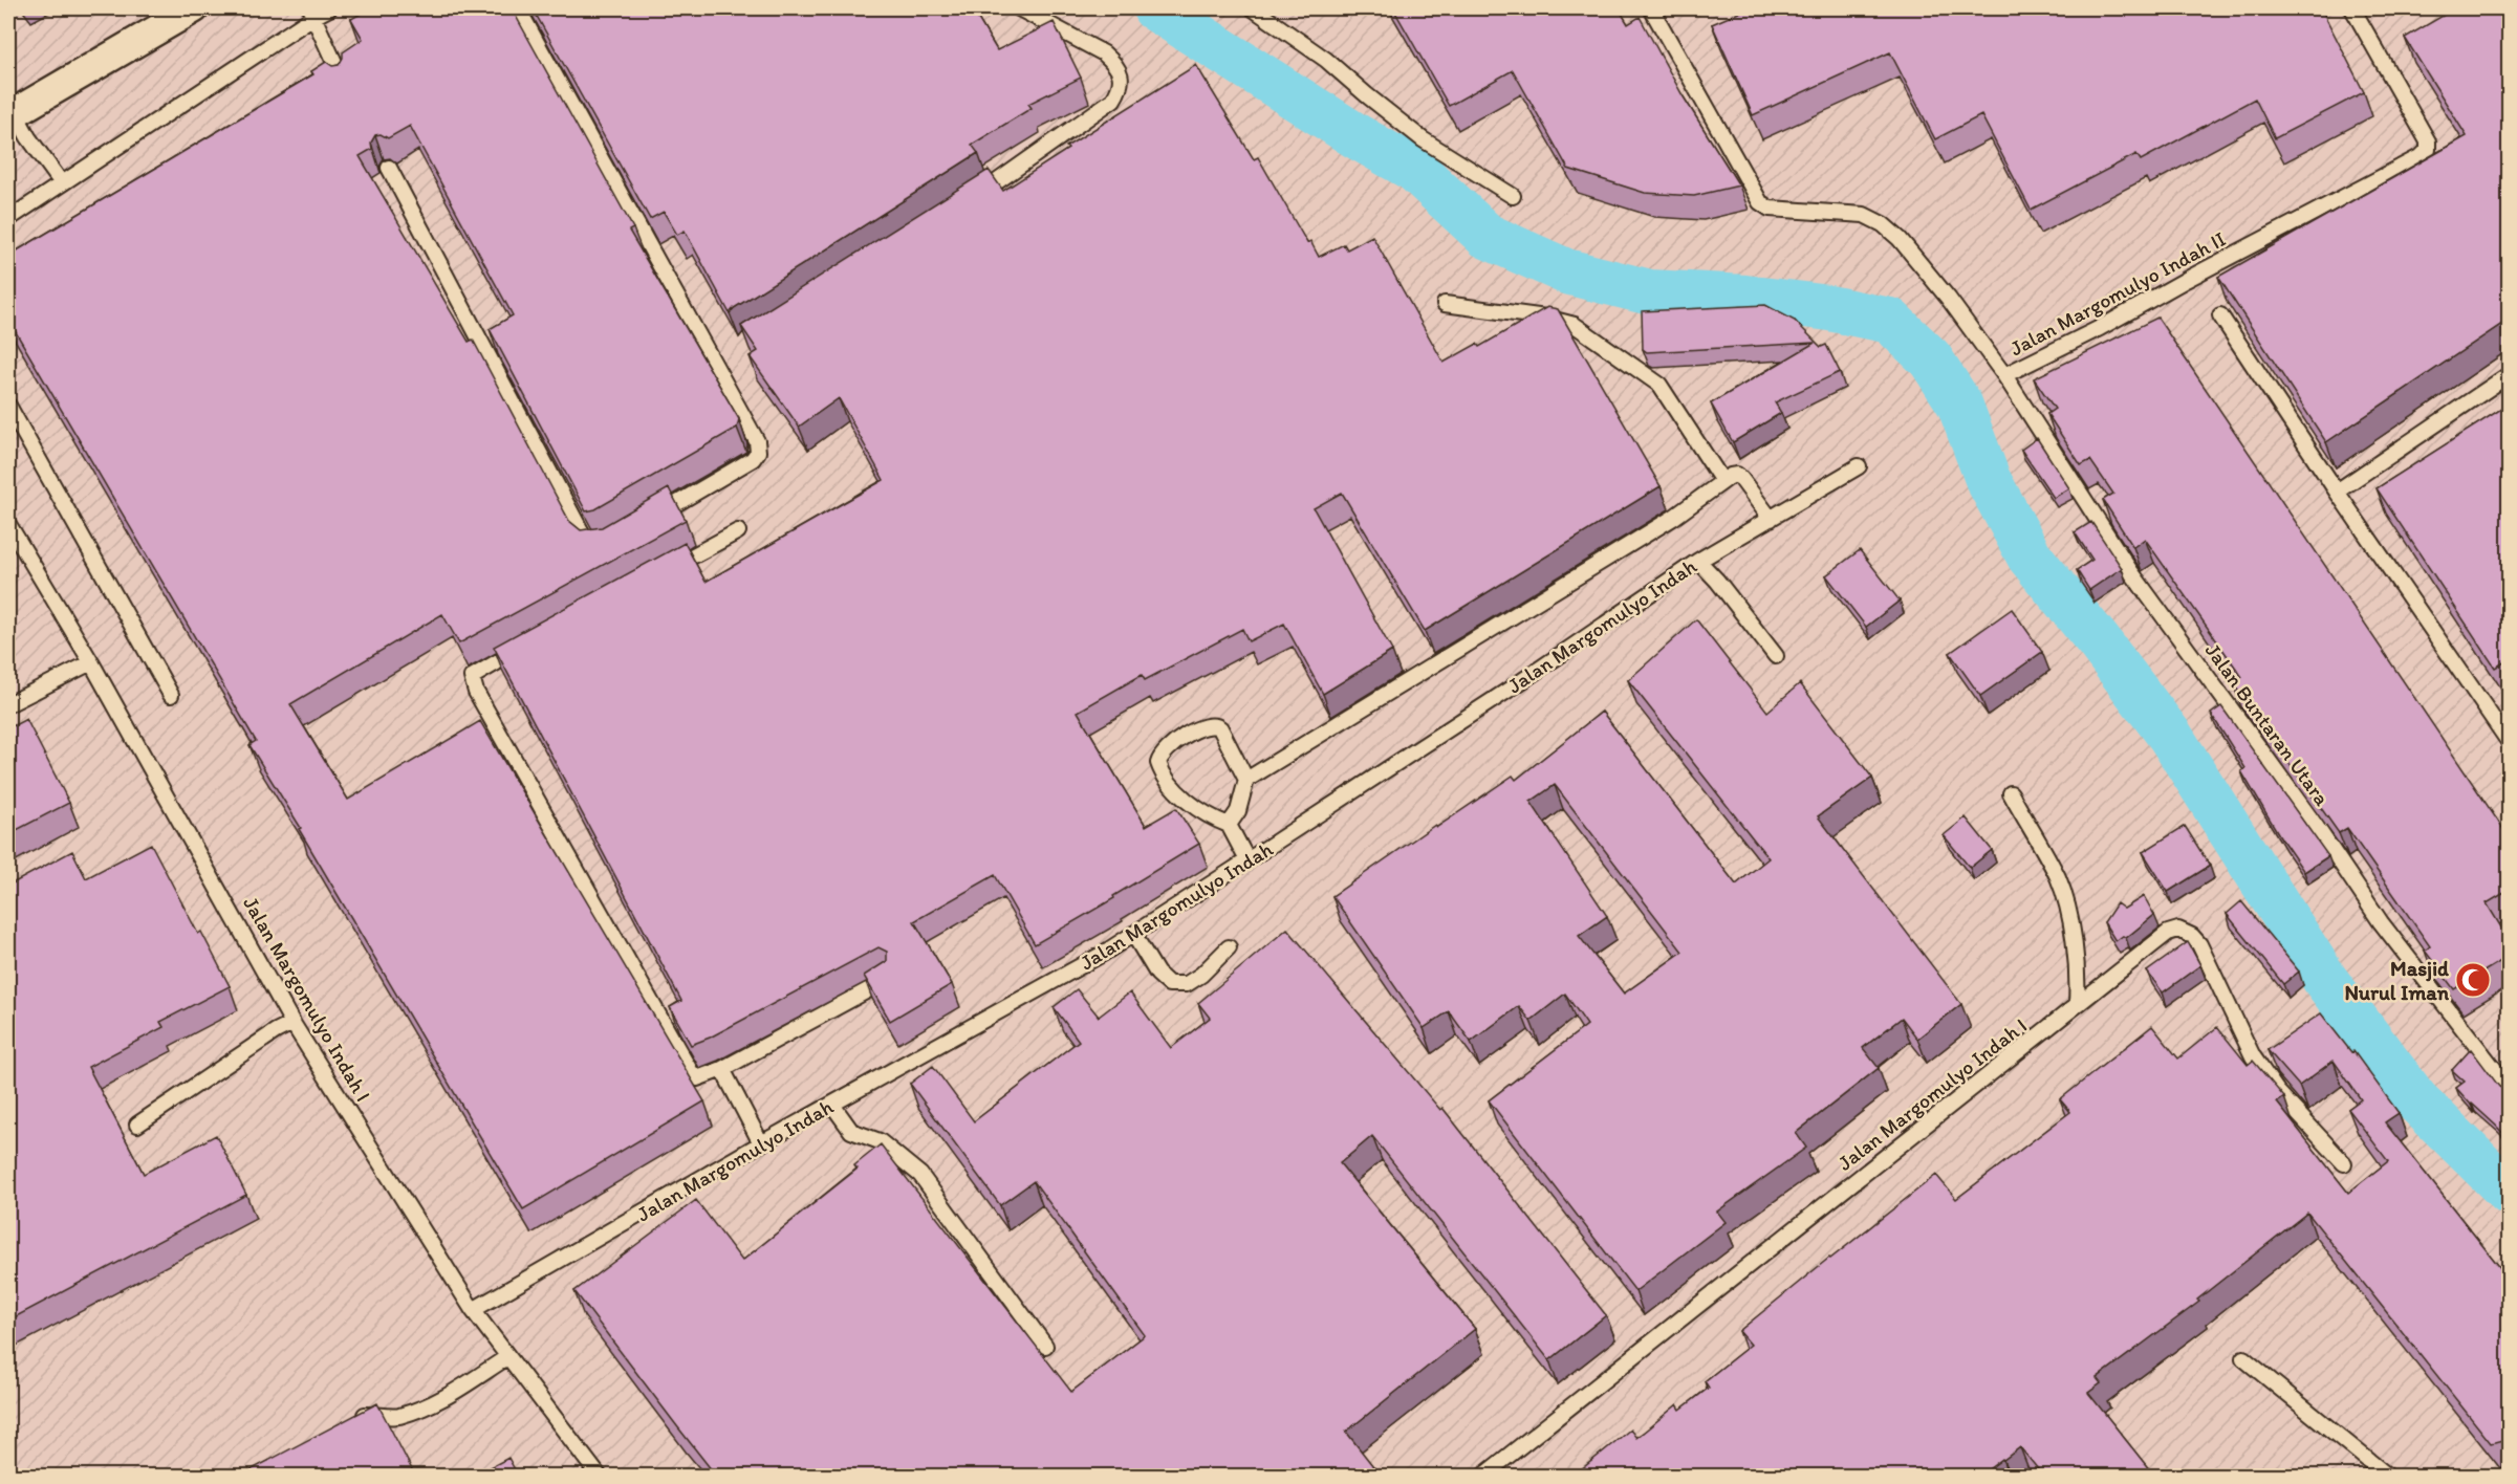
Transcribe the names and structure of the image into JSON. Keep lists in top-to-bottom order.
{
  "streets": {
    "lane": [
      "Jalan Margomulyo Indah II",
      "Jalan Margomulyo Indah",
      "Jalan Buntaran Utara",
      "Jalan Margomulyo Indah I"
    ]
  },
  "crossings": [
    ["Jalan Margomulyo Indah II", "Jalan Buntaran Utara"],
    ["Jalan Margomulyo Indah", "Jalan Margomulyo Indah I"]
  ],
  "places": {
    "mosque": ["Masjid Nurul Iman"]
  }
}
